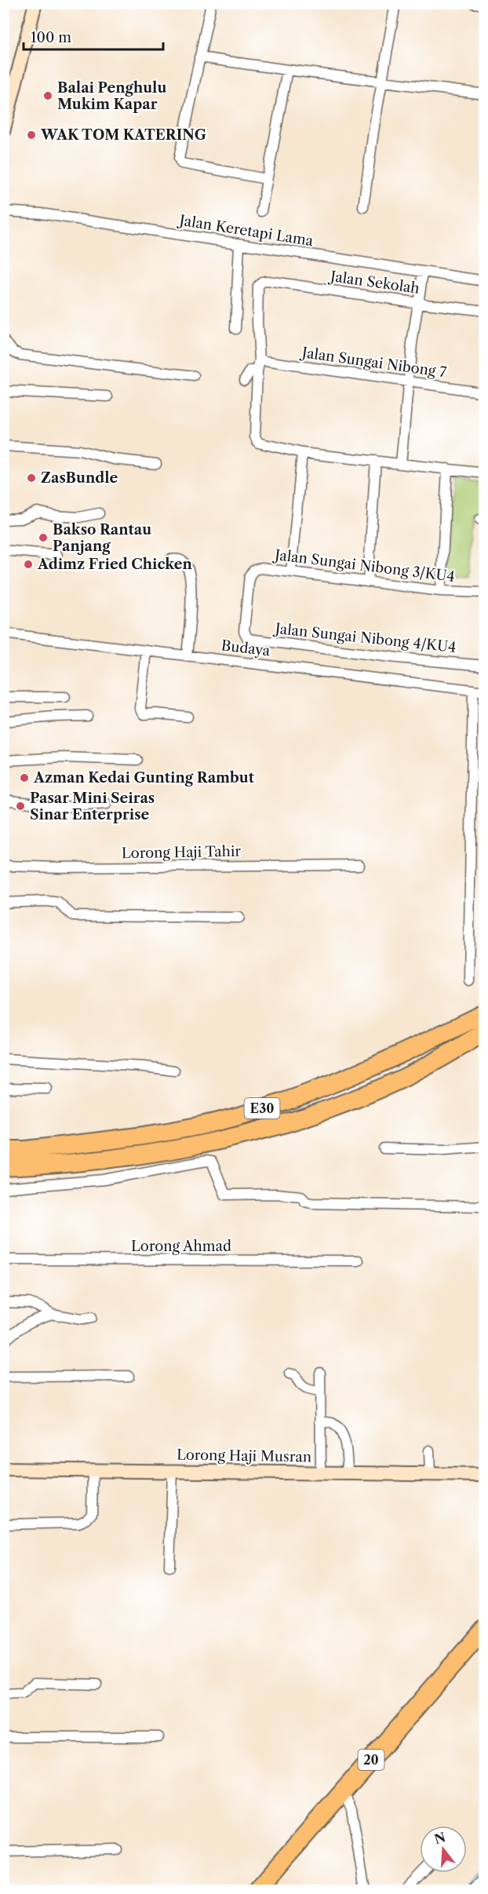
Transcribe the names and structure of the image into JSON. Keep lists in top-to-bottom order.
{
  "streets": {
    "highway": ["E30", "20"],
    "street": [
      "Jalan Keretapi Lama",
      "Jalan Sekolah",
      "Jalan Sungai Nibong 7",
      "Jalan Sungai Nibong 3/KU4",
      "Jalan Sungai Nibong 4/KU4",
      "Budaya",
      "Lorong Haji Tahir",
      "Lorong Ahmad",
      "Lorong Haji Musran"
    ]
  },
  "crossings": [
    ["Jalan Sekolah", "Jalan Sungai Nibong 7"],
    ["Jalan Sungai Nibong 3/KU4", "Jalan Sungai Nibong 4/KU4"]
  ],
  "places": [
    "Balai Penghulu Mukim Kapar",
    "WAK TOM KATERING",
    "ZasBundle",
    "Bakso Rantau Panjang",
    "Adimz Fried Chicken",
    "Azman Kedai Gunting Rambut",
    "Pasar Mini Seiras Sinar Enterprise"
  ],
  "scale_bar": "100 m",
  "north": "top"
}
